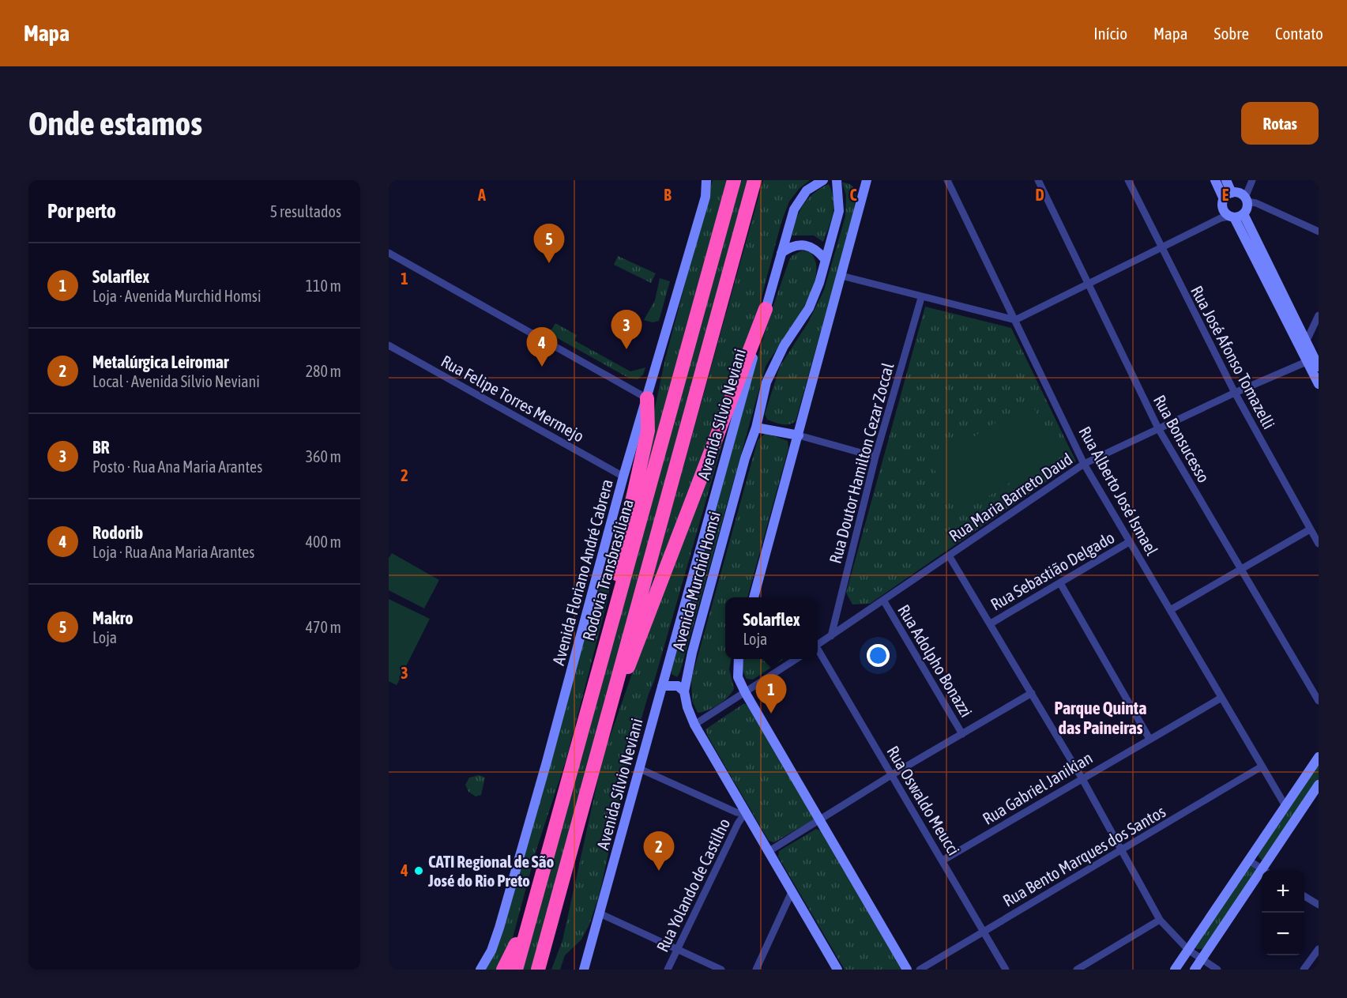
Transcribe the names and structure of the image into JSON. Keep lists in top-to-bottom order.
{
  "streets": {
    "highway": ["Rodovia Transbrasiliana"],
    "main road": ["Avenida Sílvio Neviani", "Avenida Floriano André Cabrera", "Avenida Murchid Homsi"],
    "street": [
      "Rua José Afonso Tomazelli",
      "Rua Felipe Torres Mermejo",
      "Rua Bonsucesso",
      "Rua Doutor Hamilton Cezar Zoccal",
      "Rua Alberto José Ismael",
      "Rua Maria Barreto Daud",
      "Rua Sebastião Delgado",
      "Rua Adolpho Bonazzi",
      "Rua Gabriel Janikian",
      "Rua Oswaldo Meucci",
      "Rua Bento Marques dos Santos",
      "Rua Yolando de Castilho"
    ]
  },
  "crossings": [
    ["Rua José Afonso Tomazelli", "Rua Maria Barreto Daud"],
    ["Rua Felipe Torres Mermejo", "Avenida Floriano André Cabrera"],
    ["Rua Bonsucesso", "Rua Maria Barreto Daud"],
    ["Rua Doutor Hamilton Cezar Zoccal", "Rua Maria Barreto Daud"],
    ["Rua Alberto José Ismael", "Rua Maria Barreto Daud"],
    ["Rua Alberto José Ismael", "Rua Sebastião Delgado"],
    ["Rua Alberto José Ismael", "Rua Gabriel Janikian"],
    ["Rua Alberto José Ismael", "Rua Bento Marques dos Santos"],
    ["Rua Maria Barreto Daud", "Rua Adolpho Bonazzi"],
    ["Avenida Murchid Homsi", "Rua Yolando de Castilho"],
    ["Rua Gabriel Janikian", "Rua Oswaldo Meucci"],
    ["Rua Oswaldo Meucci", "Rua Bento Marques dos Santos"]
  ],
  "districts": ["Parque Quinta das Paineiras"],
  "places": ["CATI Regional de São José do Rio Preto"],
  "page": {
    "header": "Mapa",
    "nav": [
      "Início",
      "Mapa",
      "Sobre",
      "Contato"
    ],
    "buttons": "Rotas",
    "title": "Onde estamos",
    "heading": ["Por perto", "5 resultados"],
    "pins": [
      "5",
      "3",
      "4",
      "1",
      "2"
    ],
    "list": [
      {
        "mark": "1",
        "name": "Solarflex",
        "note": "Loja · Avenida Murchid Homsi",
        "value": "110 m"
      },
      {
        "mark": "2",
        "name": "Metalúrgica Leiromar",
        "note": "Local · Avenida Sílvio Neviani",
        "value": "280 m"
      },
      {
        "mark": "3",
        "name": "BR",
        "note": "Posto · Rua Ana Maria Arantes",
        "value": "360 m"
      },
      {
        "mark": "4",
        "name": "Rodorib",
        "note": "Loja · Rua Ana Maria Arantes",
        "value": "400 m"
      },
      {
        "mark": "5",
        "name": "Makro",
        "note": "Loja",
        "value": "470 m"
      }
    ],
    "popup": ["Solarflex", "Loja"],
    "map_buttons": ["+", "−"]
  },
  "grid": {
    "columns": [
      "A",
      "B",
      "C",
      "D",
      "E"
    ],
    "rows": [
      "1",
      "2",
      "3",
      "4"
    ]
  }
}
